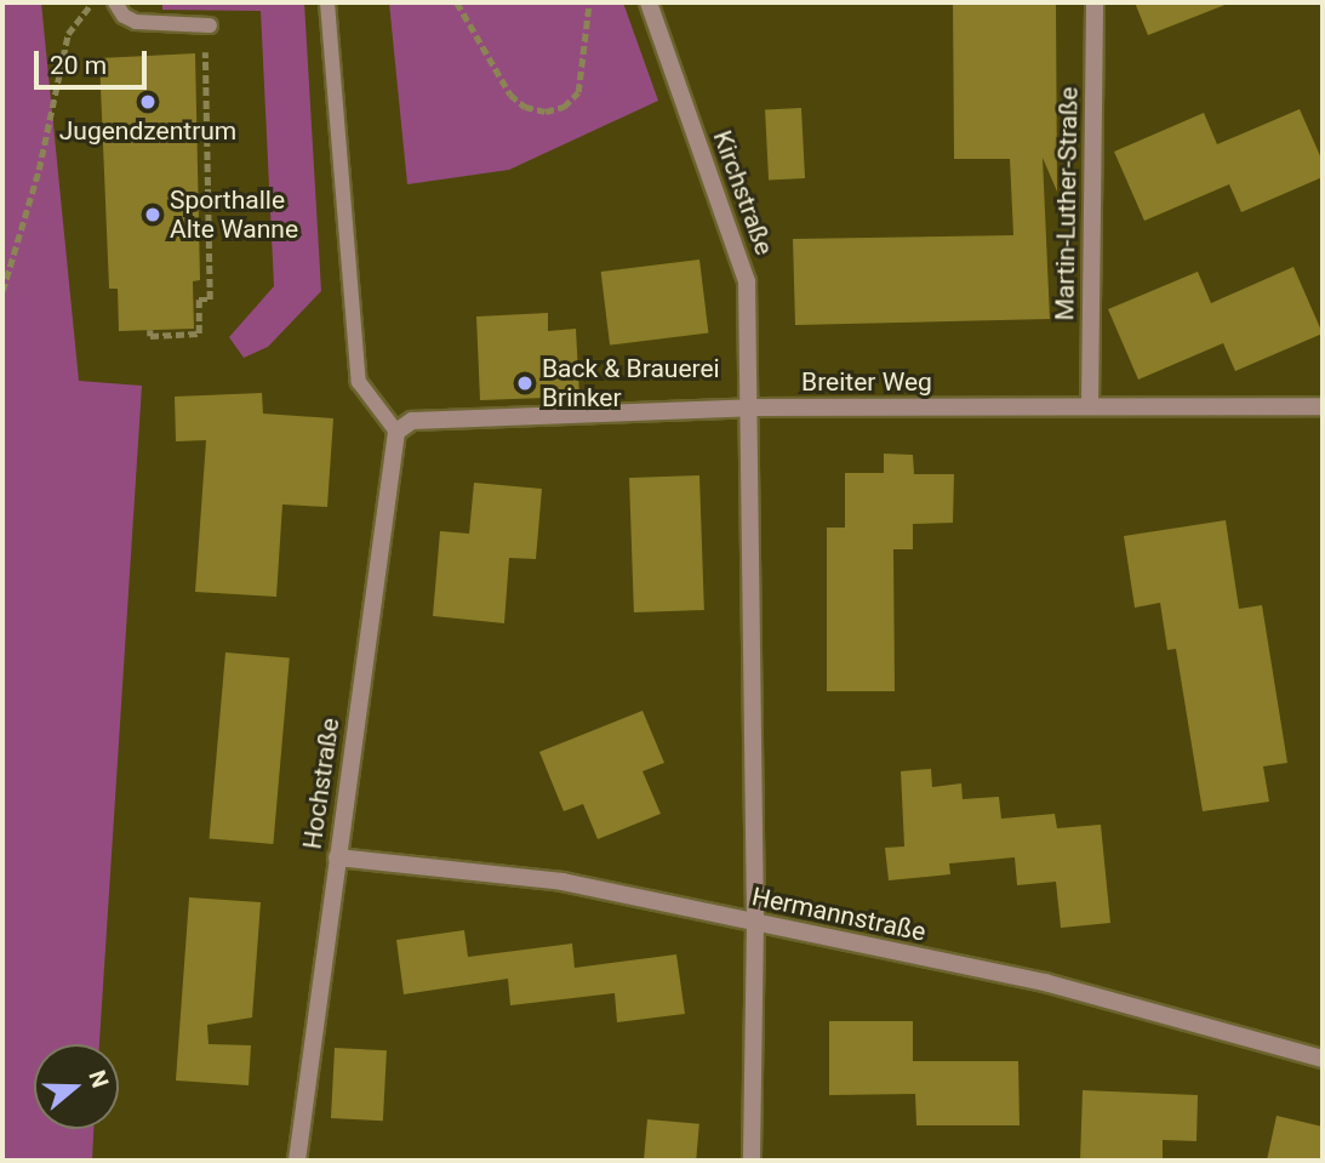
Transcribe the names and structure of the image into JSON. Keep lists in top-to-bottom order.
{
  "streets": {
    "street": [
      "Kirchstraße",
      "Martin-Luther-Straße",
      "Breiter Weg",
      "Hochstraße",
      "Hermannstraße"
    ]
  },
  "crossings": [
    ["Kirchstraße", "Breiter Weg"],
    ["Kirchstraße", "Hermannstraße"],
    ["Martin-Luther-Straße", "Breiter Weg"],
    ["Breiter Weg", "Hochstraße"],
    ["Hochstraße", "Hermannstraße"]
  ],
  "places": ["Jugendzentrum", "Sporthalle Alte Wanne", "Back & Brauerei Brinker"],
  "scale_bar": "20 m",
  "north": "right"
}
